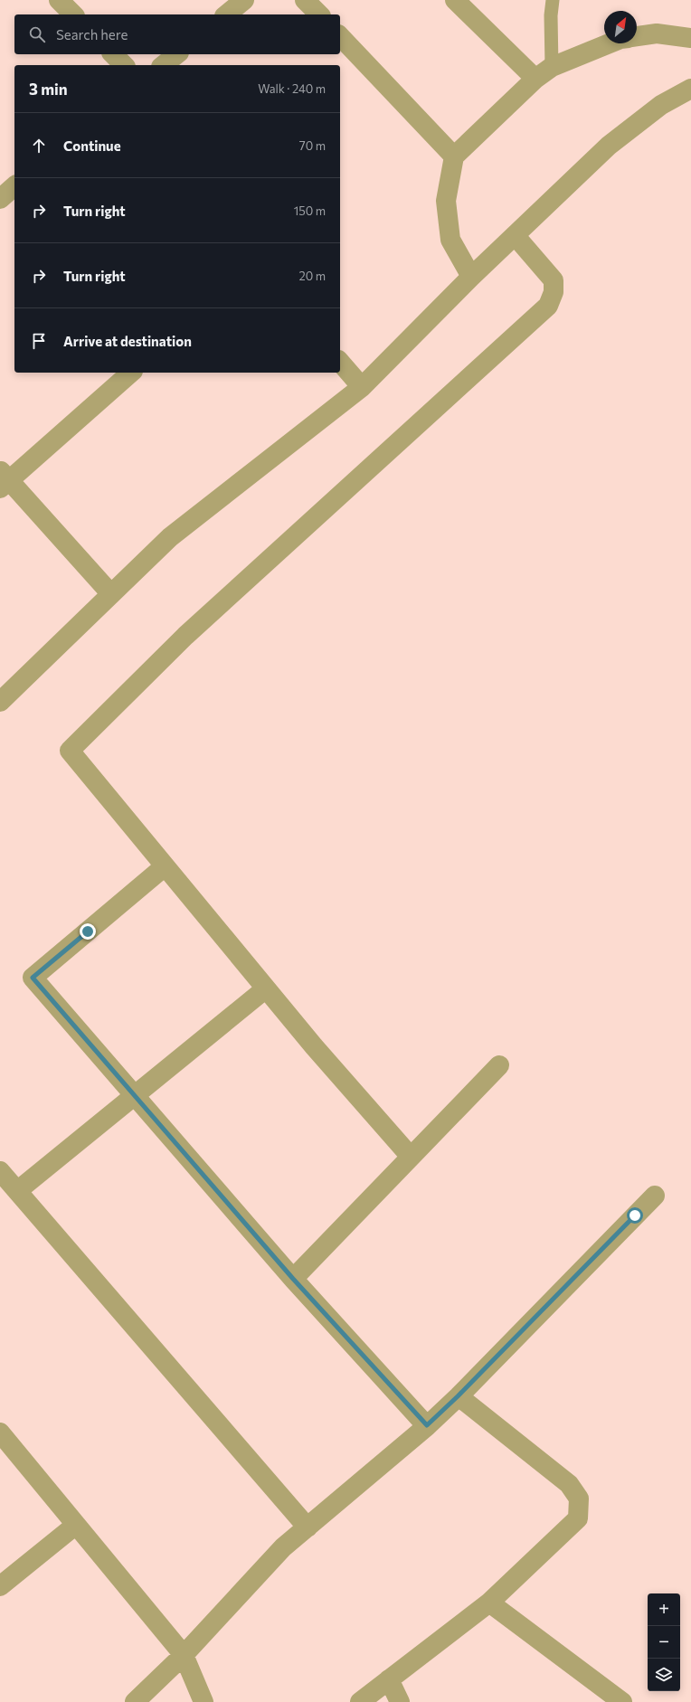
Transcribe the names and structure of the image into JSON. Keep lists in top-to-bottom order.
{
  "north": "top right",
  "page": {
    "search": "Search here",
    "heading": ["3 min", "Walk · 240 m"],
    "list": [
      ["Continue", "70 m"],
      ["Turn right", "150 m"],
      ["Turn right", "20 m"],
      "Arrive at destination"
    ],
    "map_buttons": ["+", "−"]
  }
}
